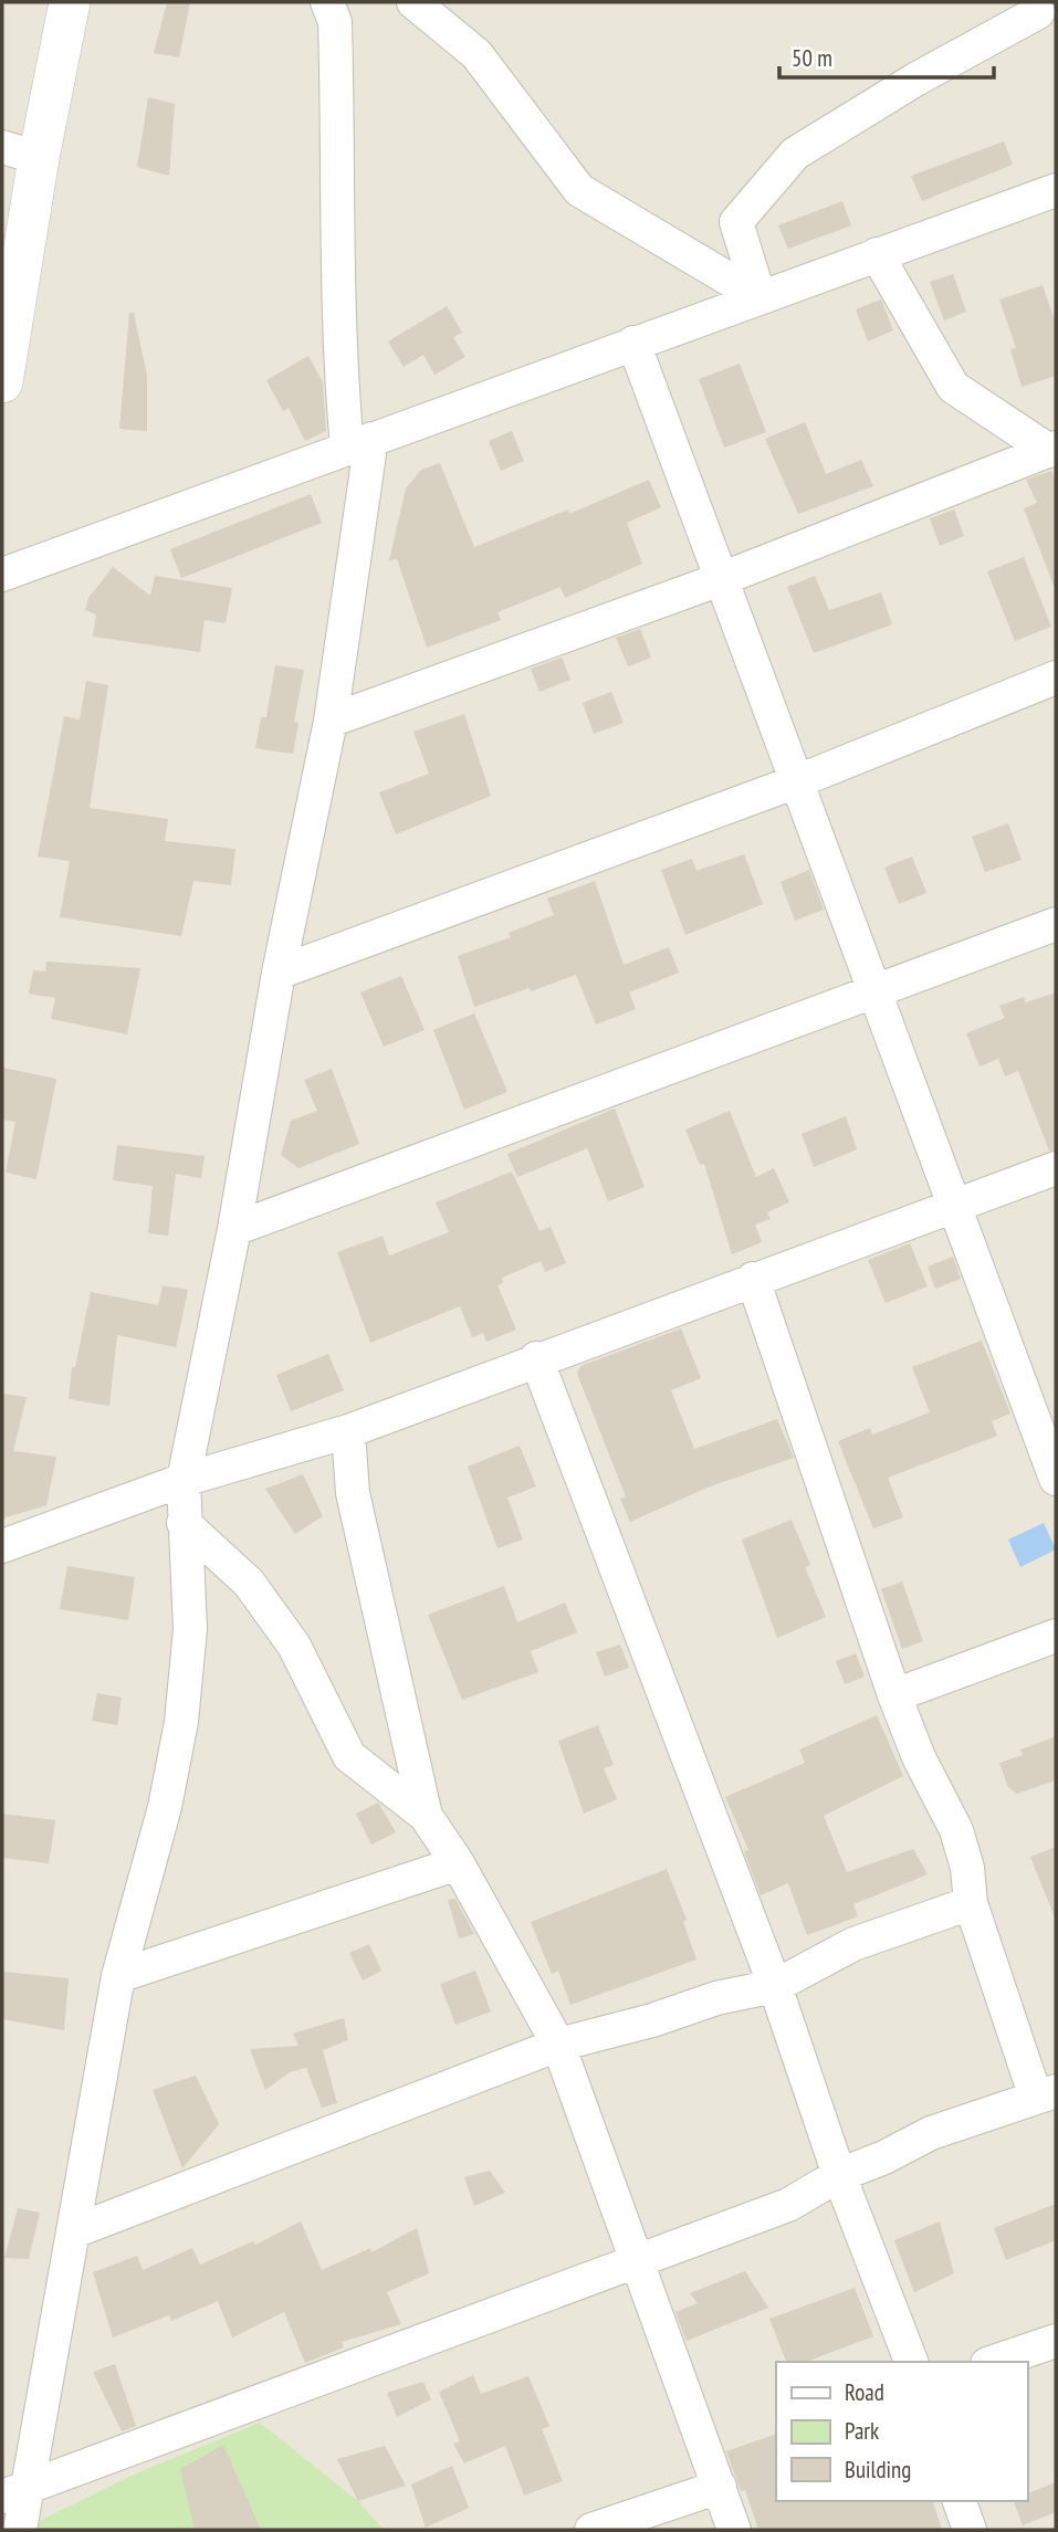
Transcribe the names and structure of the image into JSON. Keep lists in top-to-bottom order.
{
  "legend": ["Road", "Park", "Building"],
  "scale_bar": "50 m"
}
